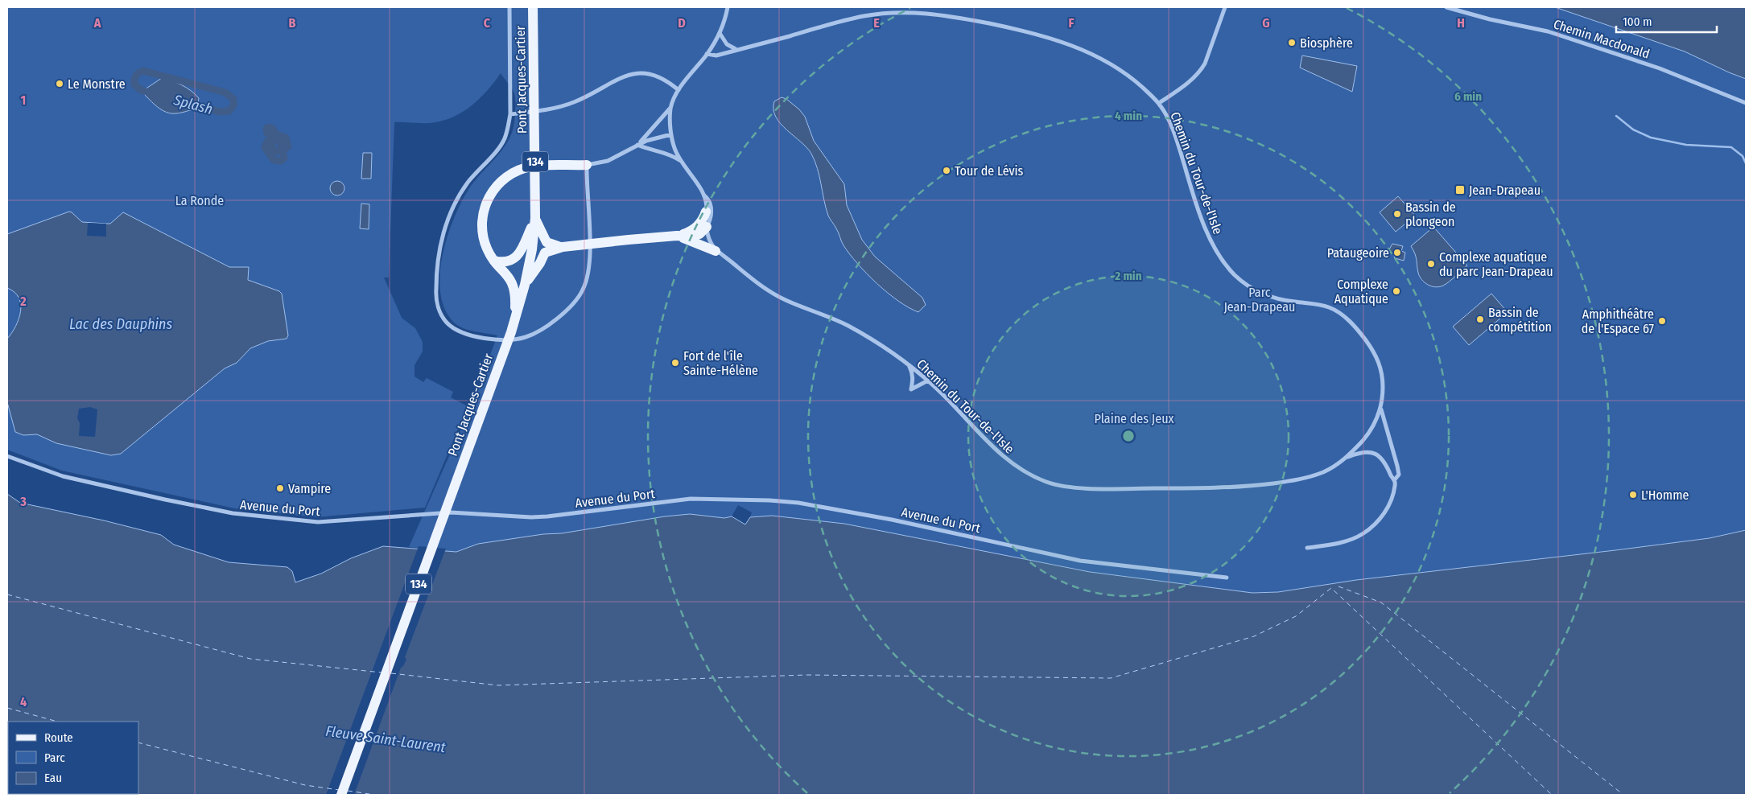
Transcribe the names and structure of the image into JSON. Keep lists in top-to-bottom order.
{
  "streets": {
    "main road": ["Pont Jacques-Cartier", "134"],
    "street": ["Chemin Macdonald", "Chemin du Tour-de-l'Isle", "Avenue du Port"]
  },
  "water": ["Splash", "Lac des Dauphins", "Fleuve Saint-Laurent"],
  "parks": ["La Ronde", "Parc Jean-Drapeau", "Plaine des Jeux"],
  "places": {
    "other": [
      "Biosphère",
      "Le Monstre",
      "Tour de Lévis",
      "Bassin de plongeon",
      "Pataugeoire",
      "Complexe aquatique du parc Jean-Drapeau",
      "Complexe Aquatique",
      "Bassin de compétition",
      "Amphithéâtre de l'Espace 67",
      "Fort de l'île Sainte-Hélène",
      "Vampire",
      "L'Homme"
    ],
    "transit": ["Jean-Drapeau"]
  },
  "legend": ["Route", "Parc", "Eau"],
  "scale_bar": "100 m",
  "grid": {
    "columns": [
      "A",
      "B",
      "C",
      "D",
      "E",
      "F",
      "G",
      "H"
    ],
    "rows": [
      "1",
      "2",
      "3",
      "4"
    ]
  },
  "rings": ["6 min", "4 min", "2 min"]
}
